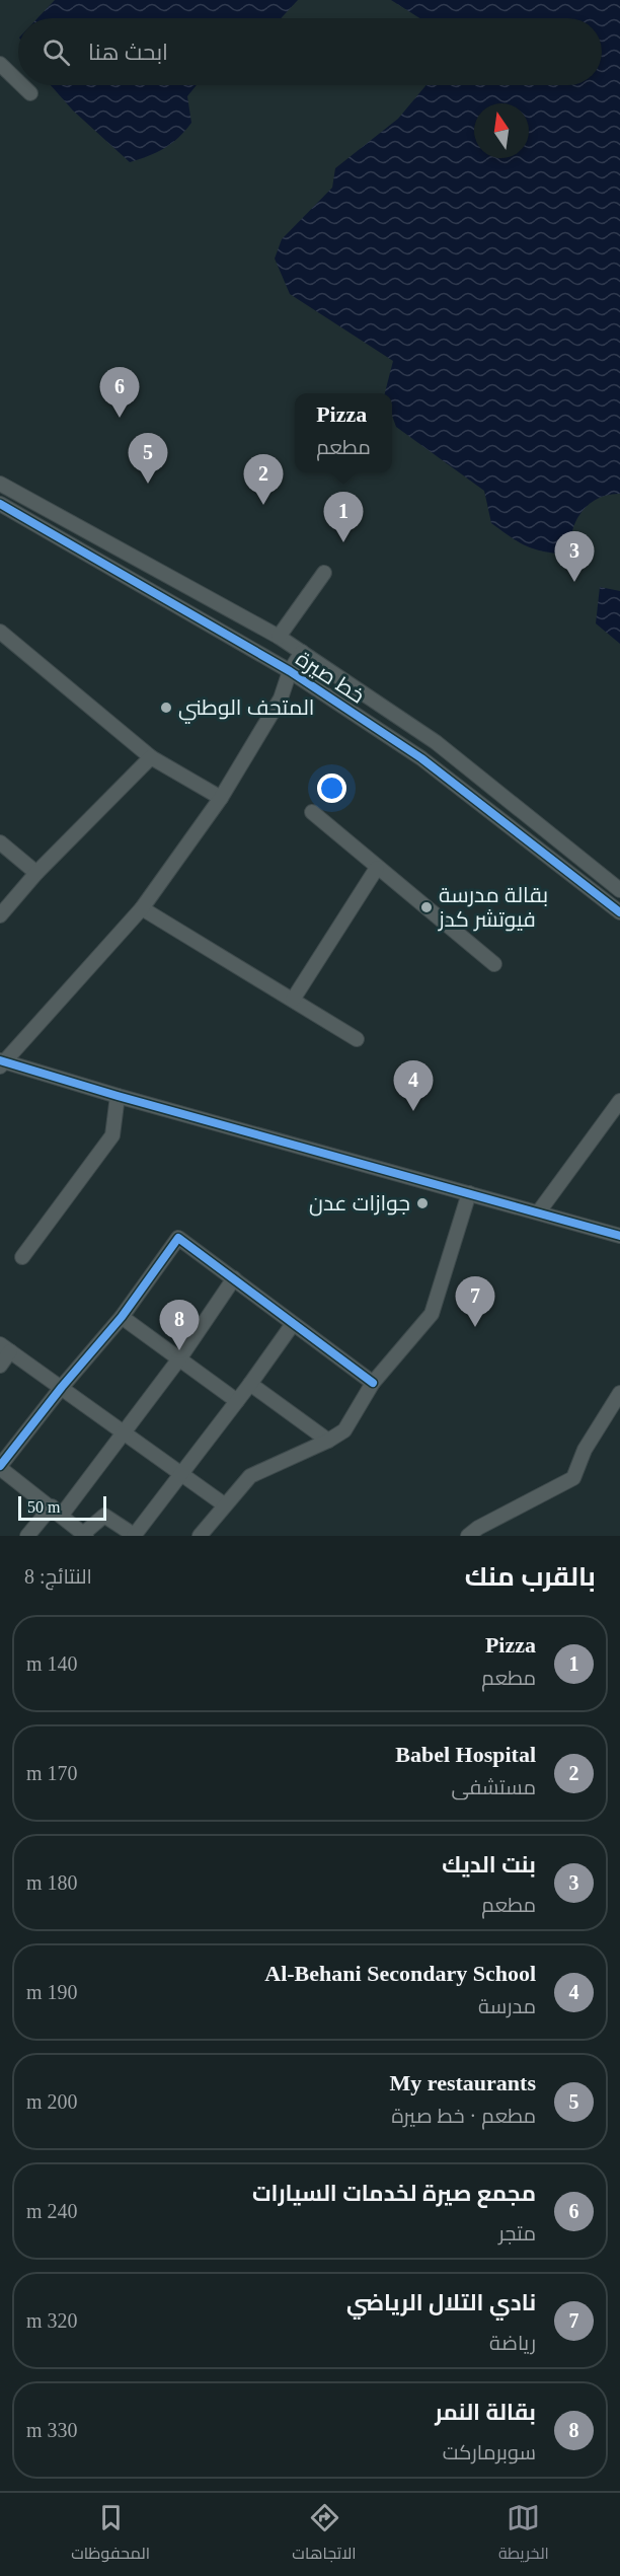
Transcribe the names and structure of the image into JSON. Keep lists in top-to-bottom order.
{
  "streets": {
    "street": ["خط صيرة"]
  },
  "places": ["المتحف الوطني", "بقالة مدرسة فيوتشر كدز", "جوازات عدن"],
  "scale_bar": "50 m",
  "north": "top",
  "page": {
    "search": "ابحث هنا",
    "pins": [
      "6",
      "5",
      "2",
      "1",
      "3",
      "4",
      "7",
      "8"
    ],
    "popup": ["Pizza", "مطعم"],
    "scale": "50 m",
    "heading": ["بالقرب منك", "النتائج: 8"],
    "list": [
      {
        "mark": "1",
        "name": "Pizza",
        "note": "مطعم",
        "value": "140 m"
      },
      {
        "mark": "2",
        "name": "Babel Hospital",
        "note": "مستشفى",
        "value": "170 m"
      },
      {
        "mark": "3",
        "name": "بنت الديك",
        "note": "مطعم",
        "value": "180 m"
      },
      {
        "mark": "4",
        "name": "Al-Behani Secondary School",
        "note": "مدرسة",
        "value": "190 m"
      },
      {
        "mark": "5",
        "name": "My restaurants",
        "note": "مطعم · خط صيرة",
        "value": "200 m"
      },
      {
        "mark": "6",
        "name": "مجمع صيرة لخدمات السيارات",
        "note": "متجر",
        "value": "240 m"
      },
      {
        "mark": "7",
        "name": "نادي التلال الرياضي",
        "note": "رياضة",
        "value": "320 m"
      },
      {
        "mark": "8",
        "name": "بقالة النمر",
        "note": "سوبرماركت",
        "value": "330 m"
      }
    ],
    "nav": ["الخريطة", "الاتجاهات", "المحفوظات"]
  }
}
